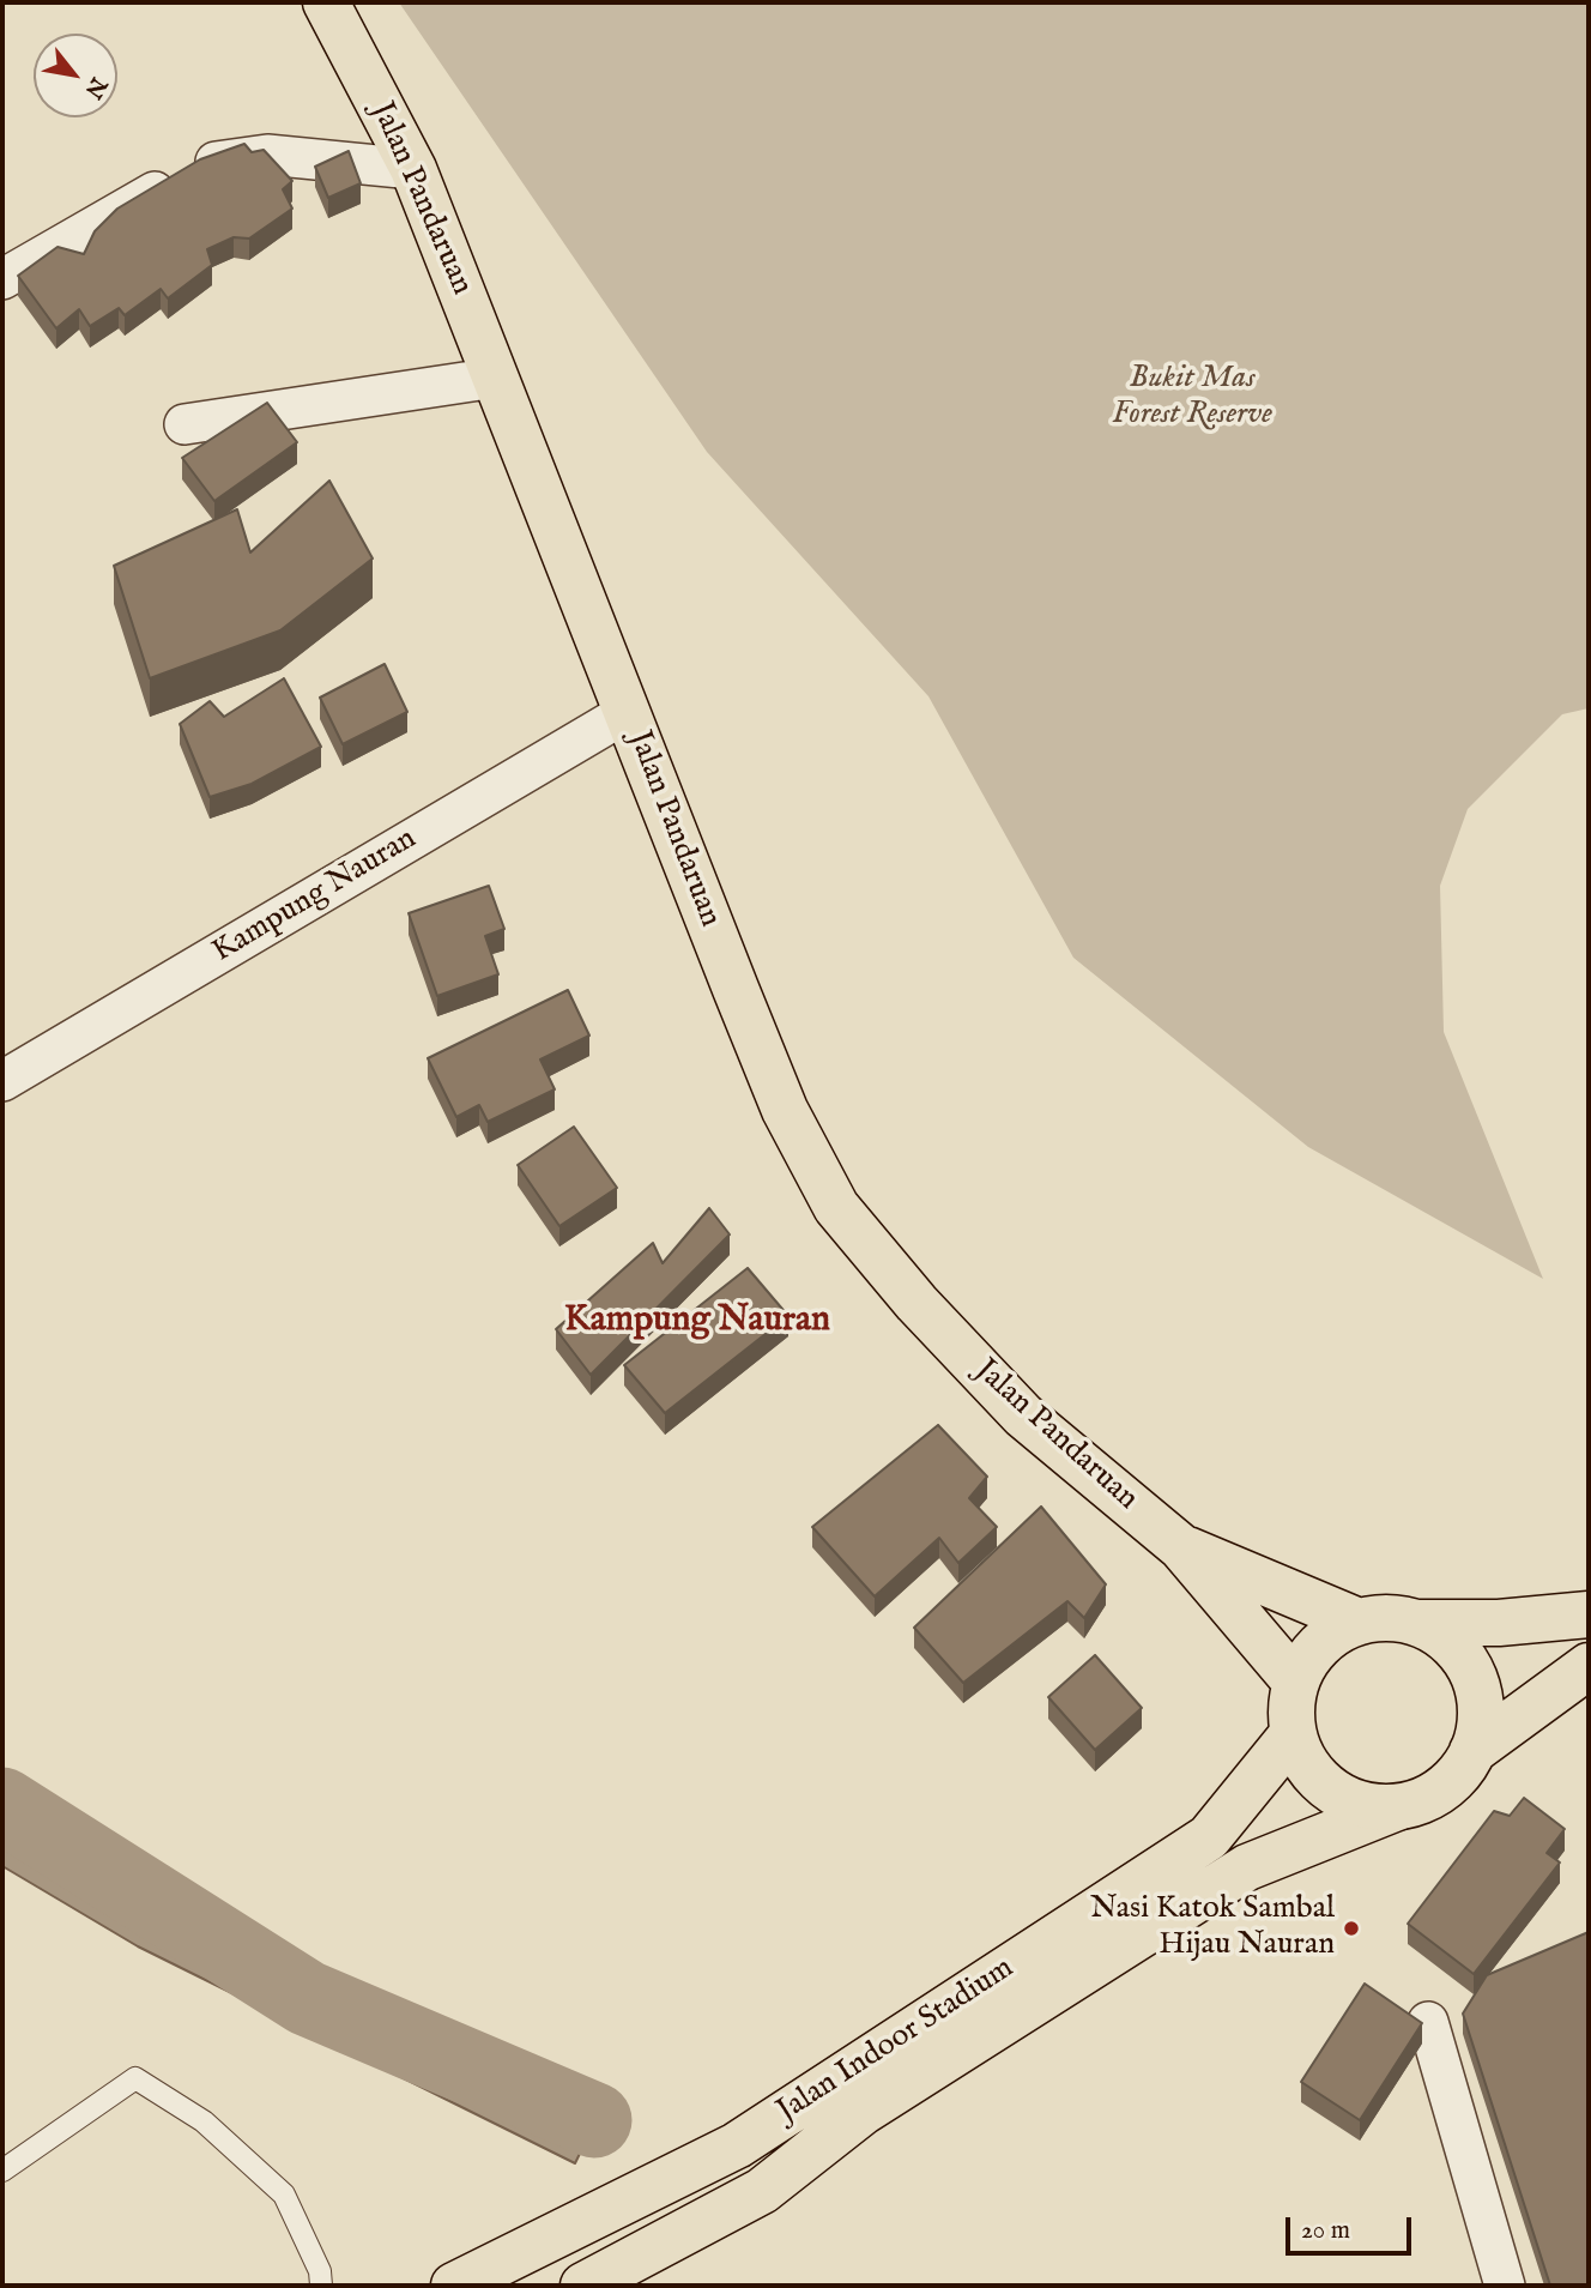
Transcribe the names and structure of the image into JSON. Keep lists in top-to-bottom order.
{
  "streets": {
    "main road": ["Jalan Pandaruan", "Jalan Indoor Stadium"],
    "street": ["Kampung Nauran"]
  },
  "crossings": [
    ["Jalan Pandaruan", "Kampung Nauran"],
    ["Jalan Pandaruan", "Jalan Indoor Stadium"]
  ],
  "districts": ["Kampung Nauran"],
  "parks": ["Bukit Mas Forest Reserve"],
  "places": ["Nasi Katok Sambal Hijau Nauran"],
  "scale_bar": "20 m",
  "north": "bottom right"
}
